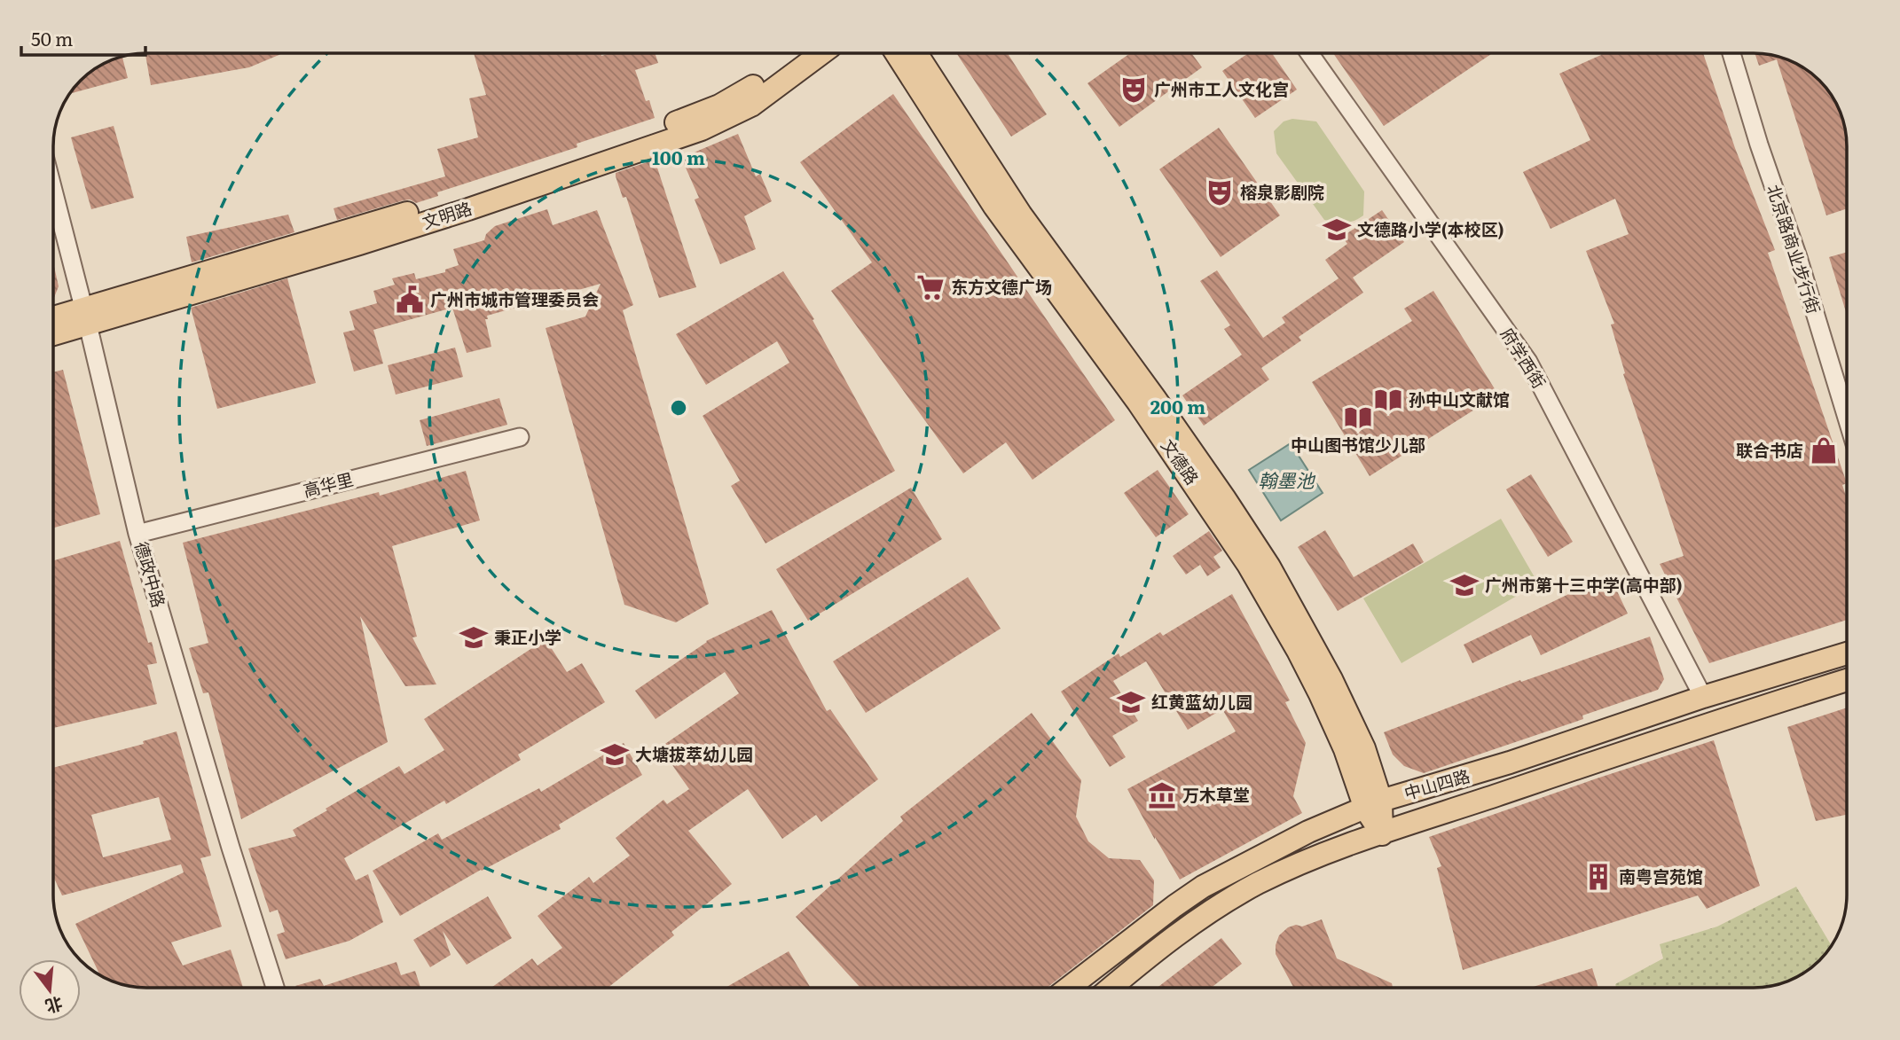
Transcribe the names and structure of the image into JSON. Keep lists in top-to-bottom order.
{
  "streets": {
    "main road": ["文明路", "文德路", "中山四路"],
    "street": [
      "北京路商业步行街",
      "府学西街",
      "高华里",
      "德政中路"
    ]
  },
  "crossings": [
    ["文明路", "德政中路"],
    ["府学西街", "中山四路"],
    ["文德路", "中山四路"],
    ["高华里", "德政中路"]
  ],
  "water": ["翰墨池"],
  "places": {
    "theatre": ["广州市工人文化宫", "榕泉影剧院"],
    "school or university": [
      "文德路小学(本校区)",
      "广州市第十三中学(高中部)",
      "秉正小学",
      "红黄蓝幼儿园",
      "大塘拔萃幼儿园"
    ],
    "supermarket": ["东方文德广场"],
    "public building": ["广州市城市管理委员会"],
    "library": ["孙中山文献馆", "中山图书馆少儿部"],
    "shop": ["联合书店"],
    "museum": ["万木草堂"],
    "building": ["南粤宫苑馆"]
  },
  "scale_bar": "50 m",
  "north": "bottom",
  "rings": ["100 m", "200 m"]
}
